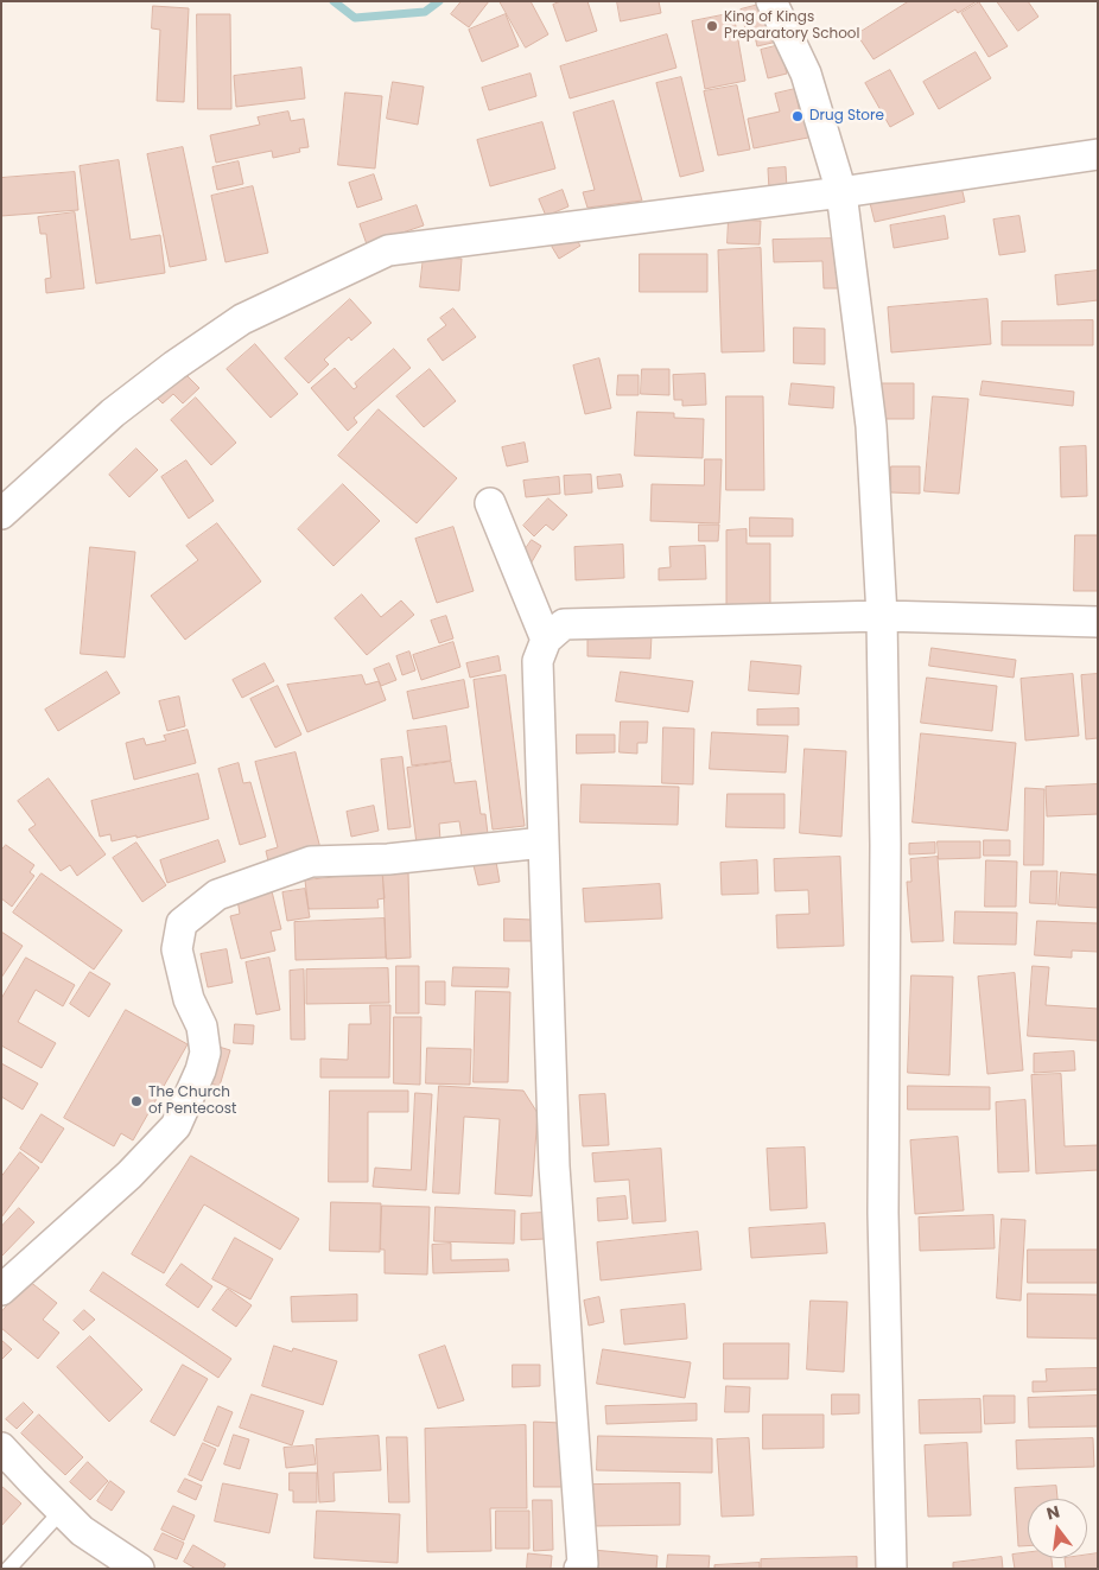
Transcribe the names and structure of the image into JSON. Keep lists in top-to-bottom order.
{
  "places": ["King of Kings Preparatory School", "Drug Store", "The Church of Pentecost"],
  "north": "top"
}
